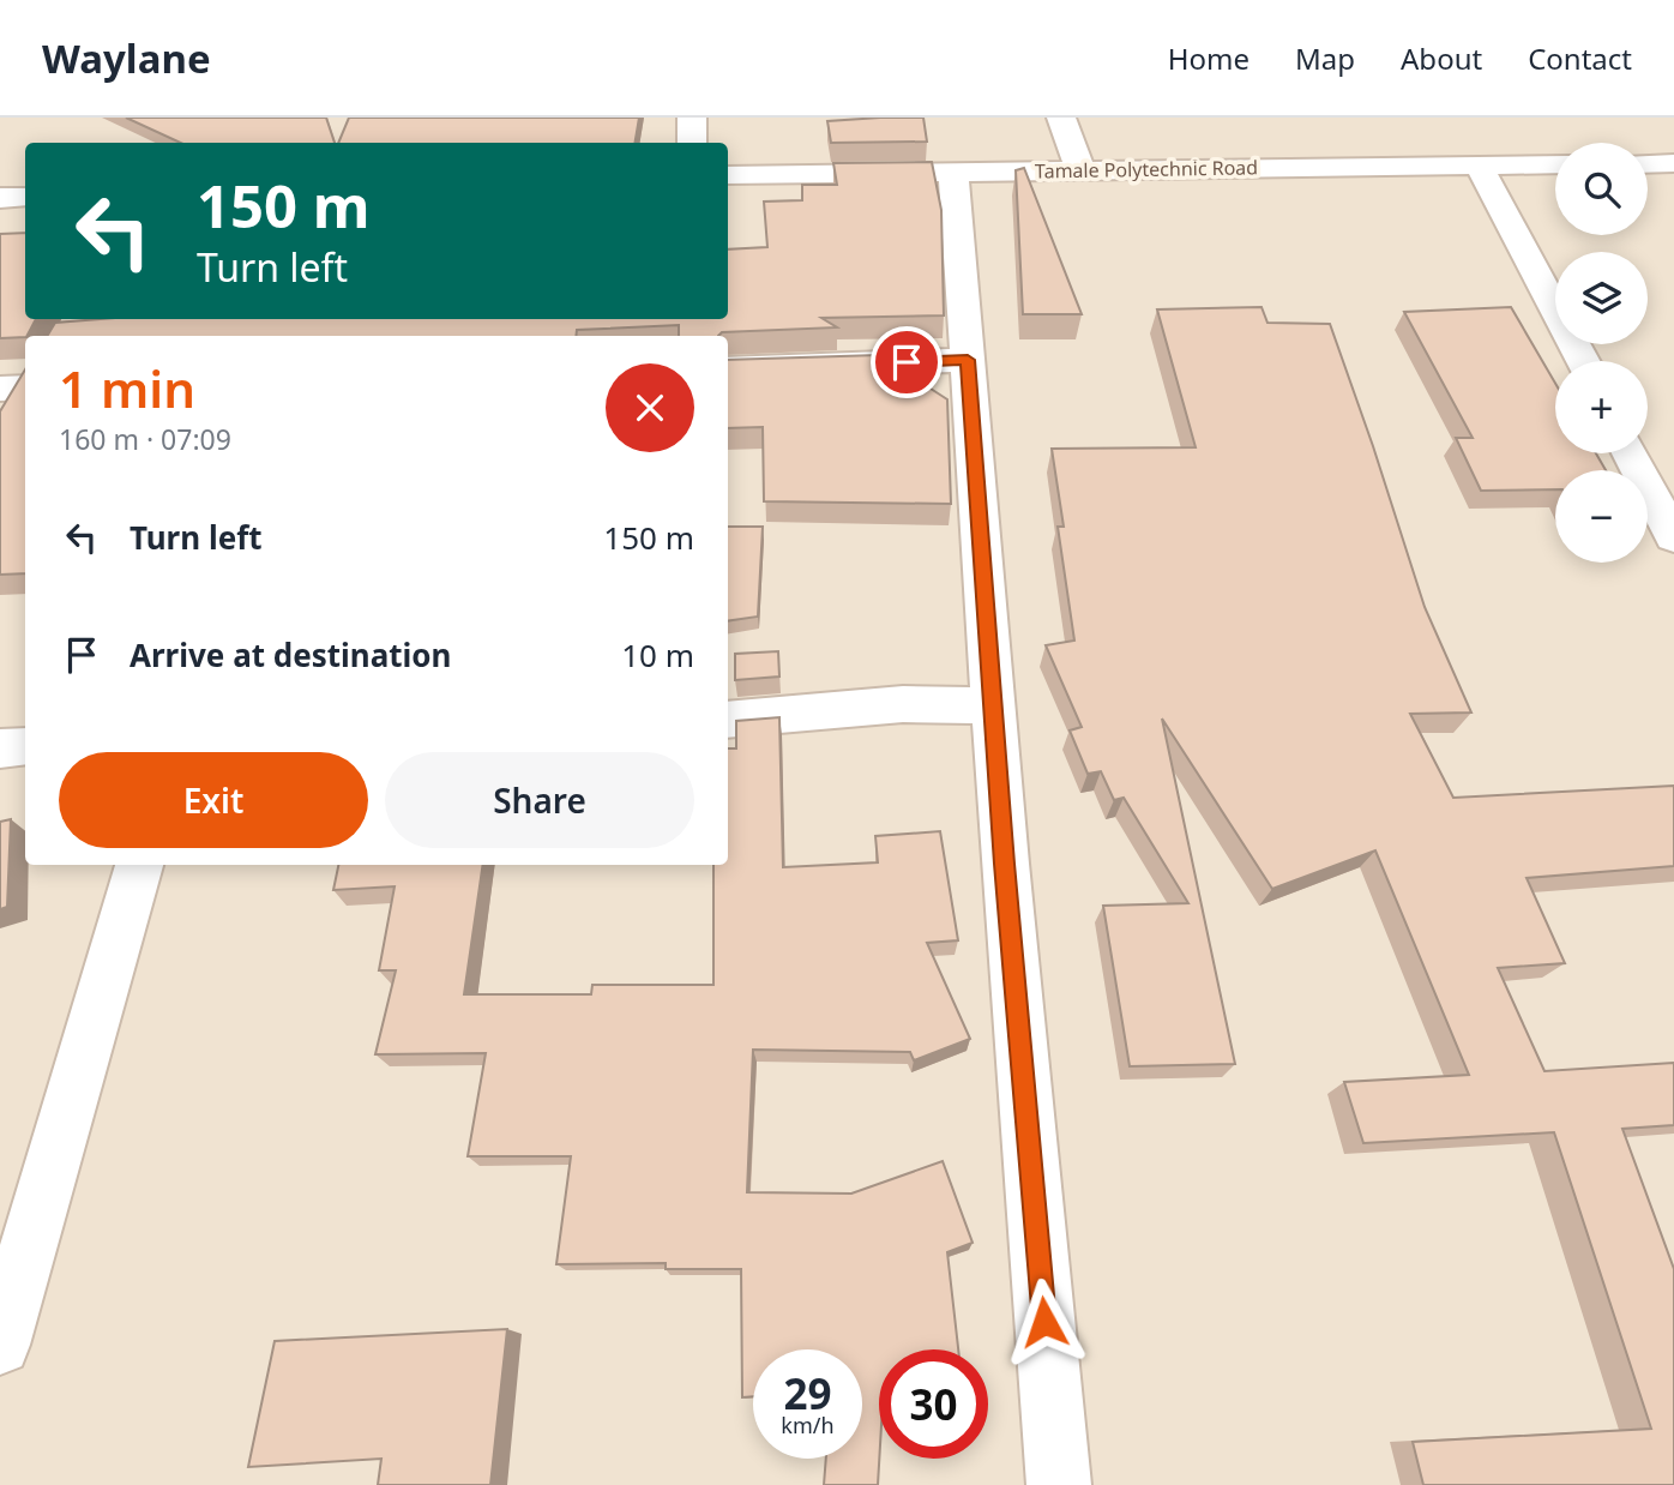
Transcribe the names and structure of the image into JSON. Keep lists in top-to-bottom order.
{
  "streets": {
    "street": ["Tamale Polytechnic Road"]
  },
  "page": {
    "header": "Waylane",
    "nav": [
      "Home",
      "Map",
      "About",
      "Contact"
    ],
    "map_buttons": ["+", "−"],
    "turn": ["150 m", "Turn left"],
    "heading": ["1 min", "160 m · 07:09"],
    "list": [
      {
        "name": "Turn left",
        "value": "150 m"
      },
      {
        "name": "Arrive at destination",
        "value": "10 m"
      }
    ],
    "buttons": ["Exit", "Share"],
    "speed": "29 km/h",
    "limit": "30"
  }
}
